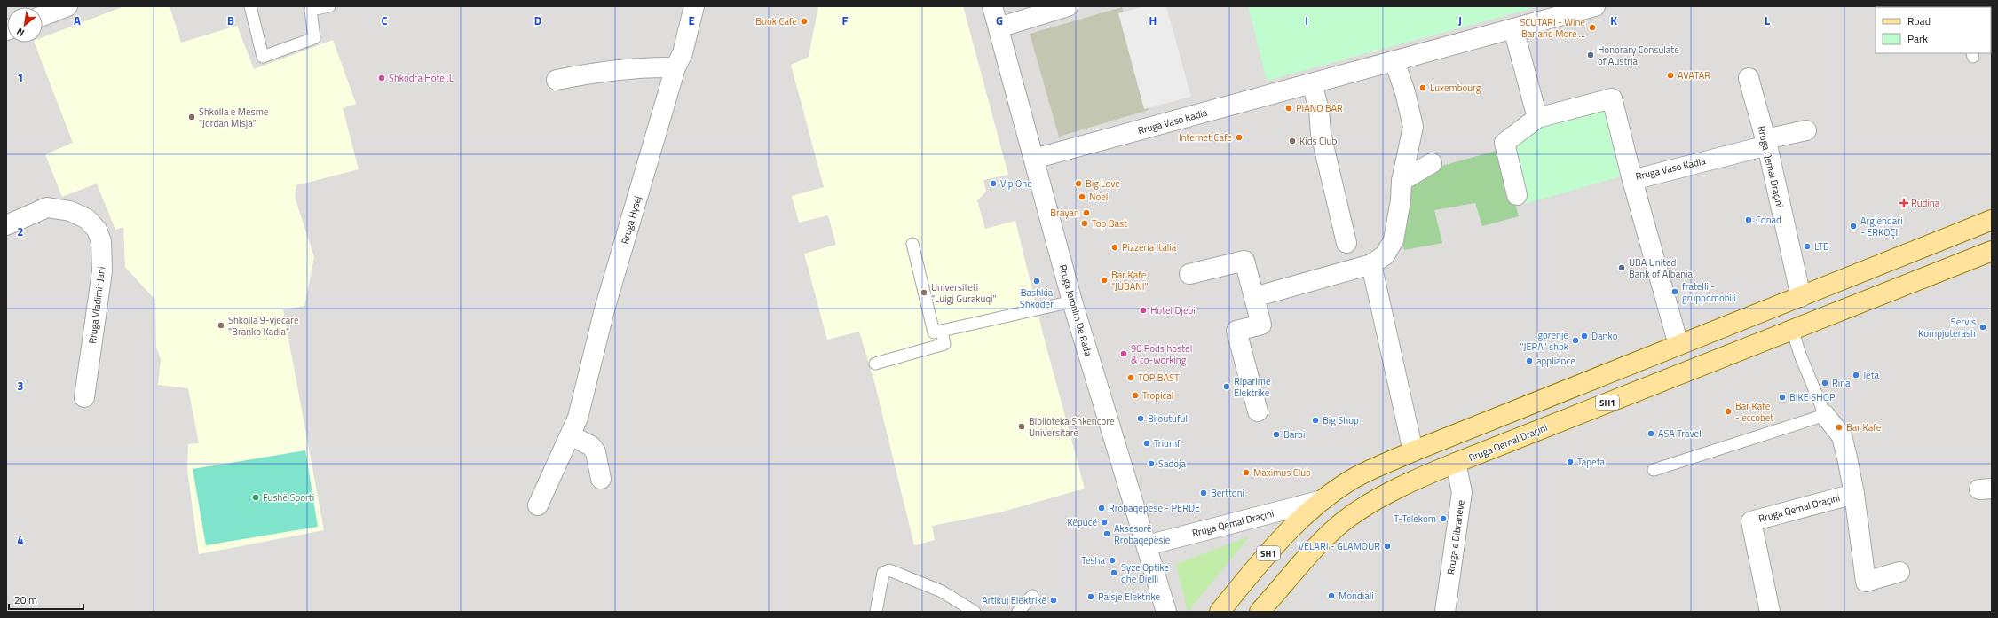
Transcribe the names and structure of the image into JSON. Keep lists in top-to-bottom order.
{
  "streets": {
    "main road": ["Rruga Qemal Draçini", "SH1"],
    "street": [
      "Rruga Vaso Kadia",
      "Rruga Hysej",
      "Rruga Vladimir Jani",
      "Rruga Jeronim De Rada",
      "Rruga e Dibraneve"
    ]
  },
  "crossings": [
    ["Rruga Vaso Kadia", "Rruga Qemal Draçini"],
    ["Rruga Vaso Kadia", "Rruga Jeronim De Rada"],
    ["Rruga Qemal Draçini", "Rruga Jeronim De Rada"],
    ["Rruga Qemal Draçini", "SH1"],
    ["Rruga Qemal Draçini", "Rruga e Dibraneve"]
  ],
  "places": {
    "other": [
      "Book Cafe",
      "SCUTARI - Wine Bar and More ...",
      "Honorary Consulate of Austria",
      "AVATAR",
      "Shkodra Hotel.L",
      "Luxembourg",
      "PIANO BAR",
      "Shkolla e Mesme \"Jordan Misja\"",
      "Internet Cafe",
      "Kids Club",
      "Vip One",
      "Big Love",
      "Noel",
      "Brayan",
      "Conad",
      "Top Bast",
      "Argjendari - ERKOÇI",
      "LTB",
      "Pizzeria Italia",
      "UBA United Bank of Albania",
      "Bar Kafe \"JUBANI\"",
      "Bashkia Shkodër",
      "fratelli - gruppomobili",
      "Universiteti \"Luigj Gurakuqi\"",
      "Hotel Djepi",
      "Shkolla 9-vjecare \"Branko Kadia\"",
      "Servis Kompjuterash",
      "Danko",
      "gorenje \"JERA\" shpk",
      "90 Pods hostel & co-working",
      "appliance",
      "Jeta",
      "TOP BAST",
      "Rina",
      "Riparime Elektrike",
      "Tropical",
      "BIKE SHOP",
      "Bar Kafe - eccobet",
      "Bijoutuful",
      "Big Shop",
      "Biblioteka Shkencore Universitare",
      "Bar Kafe",
      "ASA Travel",
      "Barbi",
      "Triumf",
      "Tapeta",
      "Sadoja",
      "Maximus Club",
      "Berttoni",
      "Fushë Sporti",
      "Rrobaqepëse - PERDE",
      "T-Telekom",
      "Këpucë",
      "Aksesorë Rrobaqepësie",
      "VELARI - GLAMOUR",
      "Tesha",
      "Syze Optike dhe Dielli",
      "Mondiali",
      "Paisje Elektrike",
      "Artikuj Elektrikë"
    ],
    "health": ["Rudina"]
  },
  "legend": ["Road", "Park"],
  "scale_bar": "20 m",
  "north": "bottom left",
  "grid": {
    "columns": [
      "A",
      "B",
      "C",
      "D",
      "E",
      "F",
      "G",
      "H",
      "I",
      "J",
      "K",
      "L"
    ],
    "rows": [
      "1",
      "2",
      "3",
      "4"
    ]
  }
}
